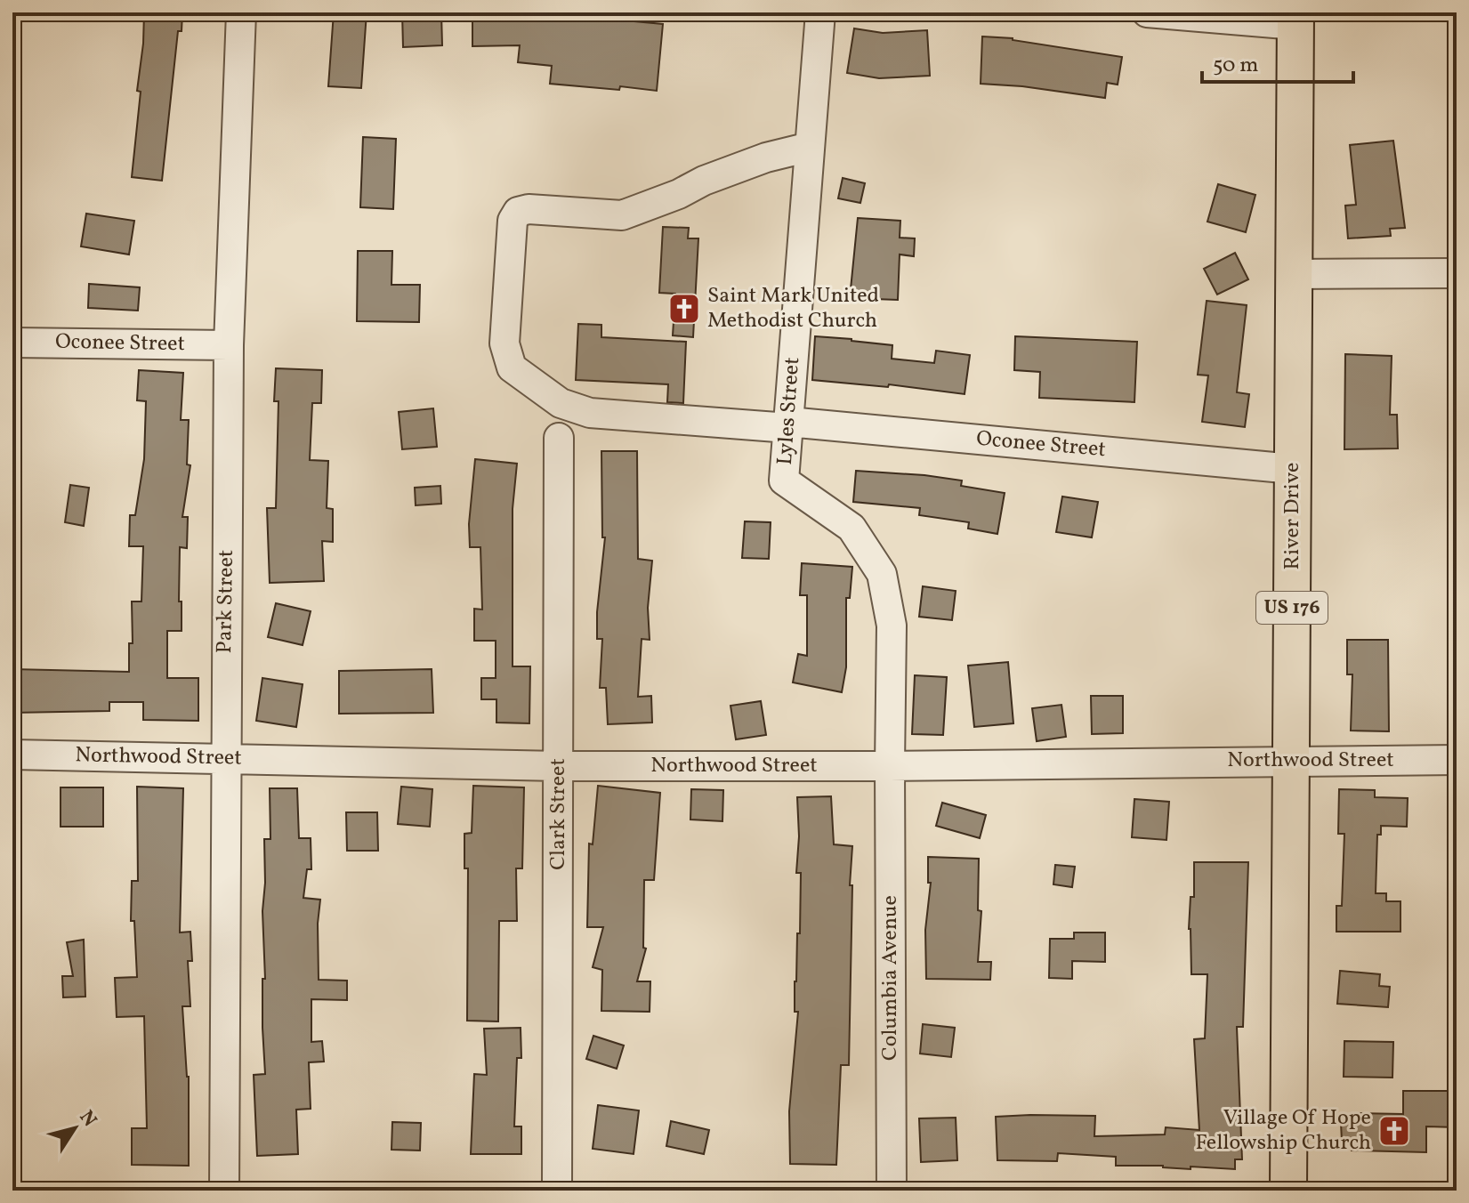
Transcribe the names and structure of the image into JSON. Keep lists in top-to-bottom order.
{
  "streets": {
    "main road": ["River Drive", "US 176"],
    "street": [
      "Oconee Street",
      "Lyles Street",
      "Park Street",
      "Northwood Street",
      "Clark Street",
      "Columbia Avenue"
    ]
  },
  "crossings": [
    ["Oconee Street", "Lyles Street"],
    ["Oconee Street", "River Drive"],
    ["Oconee Street", "Park Street"],
    ["Lyles Street", "Northwood Street"],
    ["Lyles Street", "Columbia Avenue"],
    ["River Drive", "Northwood Street"],
    ["Park Street", "Northwood Street"],
    ["Northwood Street", "Clark Street"],
    ["Northwood Street", "Columbia Avenue"]
  ],
  "places": {
    "church": ["Saint Mark United Methodist Church", "Village Of Hope Fellowship Church"]
  },
  "scale_bar": "50 m",
  "north": "top right"
}
